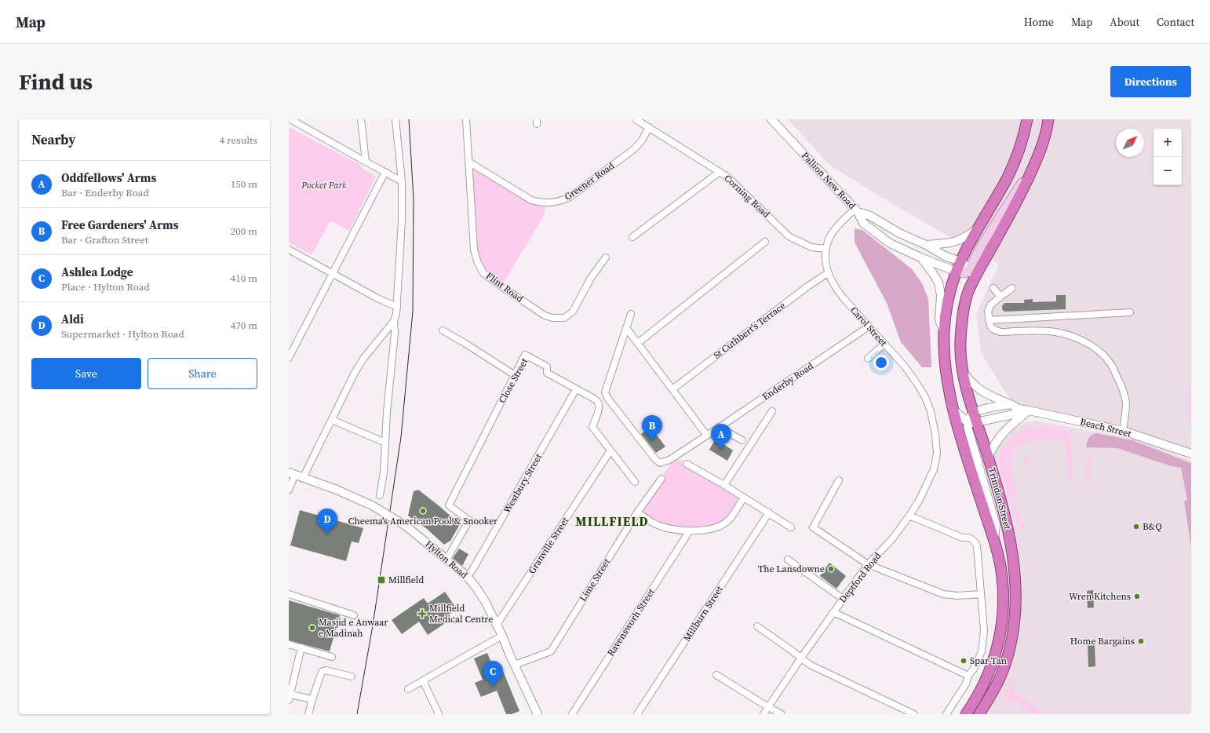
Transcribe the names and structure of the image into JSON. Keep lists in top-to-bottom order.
{
  "streets": {
    "highway": ["Trimdon Street"],
    "street": [
      "Pallion New Road",
      "Greener Road",
      "Corning Road",
      "Flint Road",
      "Carol Street",
      "St Cuthbert's Terrace",
      "Close Street",
      "Enderby Road",
      "Beach Street",
      "Westbury Street",
      "Granville Street",
      "Hylton Road",
      "Deptford Road",
      "Lime Street",
      "Millburn Street",
      "Ravensworh Street"
    ]
  },
  "crossings": [
    ["Pallion New Road", "Trimdon Street"],
    ["Greener Road", "Corning Road"],
    ["Greener Road", "Flint Road"],
    ["Corning Road", "Carol Street"],
    ["Carol Street", "St Cuthbert's Terrace"],
    ["Carol Street", "Enderby Road"],
    ["Carol Street", "Deptford Road"],
    ["Close Street", "Westbury Street"],
    ["Close Street", "Granville Street"],
    ["Close Street", "Hylton Road"],
    ["Beach Street", "Trimdon Street"],
    ["Westbury Street", "Hylton Road"],
    ["Granville Street", "Hylton Road"],
    ["Hylton Road", "Lime Street"]
  ],
  "districts": ["MILLFIELD"],
  "parks": ["Pocket Park"],
  "places": {
    "other": [
      "Cheema's American Pool & Snooker",
      "B&Q",
      "The Lansdowne",
      "Wren Kitchens",
      "Masjid e Anwaar e Madinah",
      "Home Bargains",
      "Spar-Tan"
    ],
    "transit": ["Millfield"],
    "health": ["Millfield Medical Centre"]
  },
  "north": "top right",
  "page": {
    "header": "Map",
    "nav": [
      "Home",
      "Map",
      "About",
      "Contact"
    ],
    "buttons": [
      "Directions",
      ["Save", "Share"]
    ],
    "title": "Find us",
    "heading": ["Nearby", "4 results"],
    "map_buttons": ["+", "−"],
    "list": [
      {
        "mark": "A",
        "name": "Oddfellows' Arms",
        "note": "Bar · Enderby Road",
        "value": "150 m"
      },
      {
        "mark": "B",
        "name": "Free Gardeners' Arms",
        "note": "Bar · Grafton Street",
        "value": "200 m"
      },
      {
        "mark": "C",
        "name": "Ashlea Lodge",
        "note": "Place · Hylton Road",
        "value": "410 m"
      },
      {
        "mark": "D",
        "name": "Aldi",
        "note": "Supermarket · Hylton Road",
        "value": "470 m"
      }
    ],
    "pins": [
      "B",
      "A",
      "D",
      "C"
    ]
  }
}
